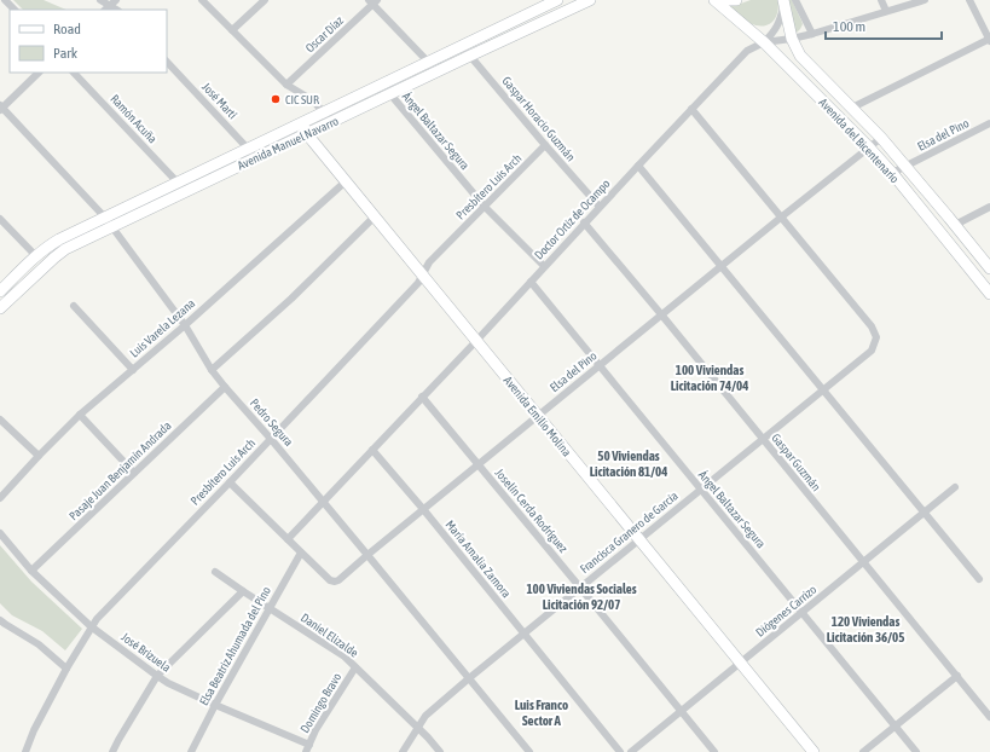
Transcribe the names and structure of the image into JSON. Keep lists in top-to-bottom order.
{
  "streets": {
    "main road": ["Avenida del Bicentenario", "Avenida Manuel Navarro", "Avenida Emilio Molina"],
    "street": [
      "Oscar Díaz",
      "José Martí",
      "Ramón Acuña",
      "Gaspar Horacio Guzmán",
      "Ángel Baltazar Segura",
      "Elsa del Pino",
      "Presbítero Luis Arch",
      "Doctor Ortíz de Ocampo",
      "Luis Varela Lezana",
      "Pedro Segura",
      "Gaspar Guzmán",
      "Pasaje Juan Benjamín Andrada",
      "Joselín Cerda Rodríguez",
      "Francisca Granero de García",
      "María Amalia Zamora",
      "Diógenes Carrizo",
      "Daniel Elizalde",
      "Elsa Beatriz Ahumada del Pino",
      "José Brizuela",
      "Domingo Bravo"
    ]
  },
  "crossings": [
    ["José Martí", "Avenida Manuel Navarro"],
    ["Ramón Acuña", "Avenida Manuel Navarro"],
    ["Gaspar Horacio Guzmán", "Avenida Manuel Navarro"],
    ["Gaspar Horacio Guzmán", "Presbítero Luis Arch"],
    ["Gaspar Horacio Guzmán", "Doctor Ortíz de Ocampo"],
    ["Ángel Baltazar Segura", "Elsa del Pino"],
    ["Ángel Baltazar Segura", "Avenida Manuel Navarro"],
    ["Ángel Baltazar Segura", "Presbítero Luis Arch"],
    ["Ángel Baltazar Segura", "Doctor Ortíz de Ocampo"],
    ["Ángel Baltazar Segura", "Francisca Granero de García"],
    ["Ángel Baltazar Segura", "Diógenes Carrizo"],
    ["Elsa del Pino", "Avenida del Bicentenario"],
    ["Elsa del Pino", "Avenida Emilio Molina"],
    ["Elsa del Pino", "Pedro Segura"],
    ["Elsa del Pino", "Gaspar Guzmán"],
    ["Elsa del Pino", "Joselín Cerda Rodríguez"],
    ["Elsa del Pino", "Francisca Granero de García"],
    ["Elsa del Pino", "María Amalia Zamora"],
    ["Elsa del Pino", "Elsa Beatriz Ahumada del Pino"],
    ["Avenida del Bicentenario", "Doctor Ortíz de Ocampo"],
    ["Avenida Manuel Navarro", "Avenida Emilio Molina"],
    ["Avenida Manuel Navarro", "Pedro Segura"],
    ["Presbítero Luis Arch", "Avenida Emilio Molina"],
    ["Presbítero Luis Arch", "Pedro Segura"],
    ["Presbítero Luis Arch", "José Brizuela"],
    ["Doctor Ortíz de Ocampo", "Avenida Emilio Molina"],
    ["Doctor Ortíz de Ocampo", "Pedro Segura"],
    ["Doctor Ortíz de Ocampo", "Gaspar Guzmán"],
    ["Doctor Ortíz de Ocampo", "Joselín Cerda Rodríguez"],
    ["Doctor Ortíz de Ocampo", "María Amalia Zamora"],
    ["Luis Varela Lezana", "Avenida Emilio Molina"],
    ["Luis Varela Lezana", "Pedro Segura"],
    ["Avenida Emilio Molina", "Francisca Granero de García"],
    ["Avenida Emilio Molina", "Diógenes Carrizo"],
    ["Pedro Segura", "Pasaje Juan Benjamín Andrada"],
    ["Pedro Segura", "Francisca Granero de García"],
    ["Gaspar Guzmán", "Francisca Granero de García"],
    ["Gaspar Guzmán", "Diógenes Carrizo"],
    ["Pasaje Juan Benjamín Andrada", "José Brizuela"],
    ["Joselín Cerda Rodríguez", "Francisca Granero de García"],
    ["Joselín Cerda Rodríguez", "Diógenes Carrizo"],
    ["Francisca Granero de García", "María Amalia Zamora"],
    ["Francisca Granero de García", "Daniel Elizalde"],
    ["Daniel Elizalde", "Elsa Beatriz Ahumada del Pino"],
    ["Daniel Elizalde", "Domingo Bravo"],
    ["Elsa Beatriz Ahumada del Pino", "José Brizuela"],
    ["José Brizuela", "Domingo Bravo"]
  ],
  "districts": [
    "100 Viviendas Licitación 74/04",
    "50 Viviendas Licitación 81/04",
    "100 Viviendas Sociales Licitación 92/07",
    "120 Viviendas Licitación 36/05",
    "Luis Franco Sector A"
  ],
  "places": ["CIC SUR"],
  "legend": ["Road", "Park"],
  "scale_bar": "100 m"
}
